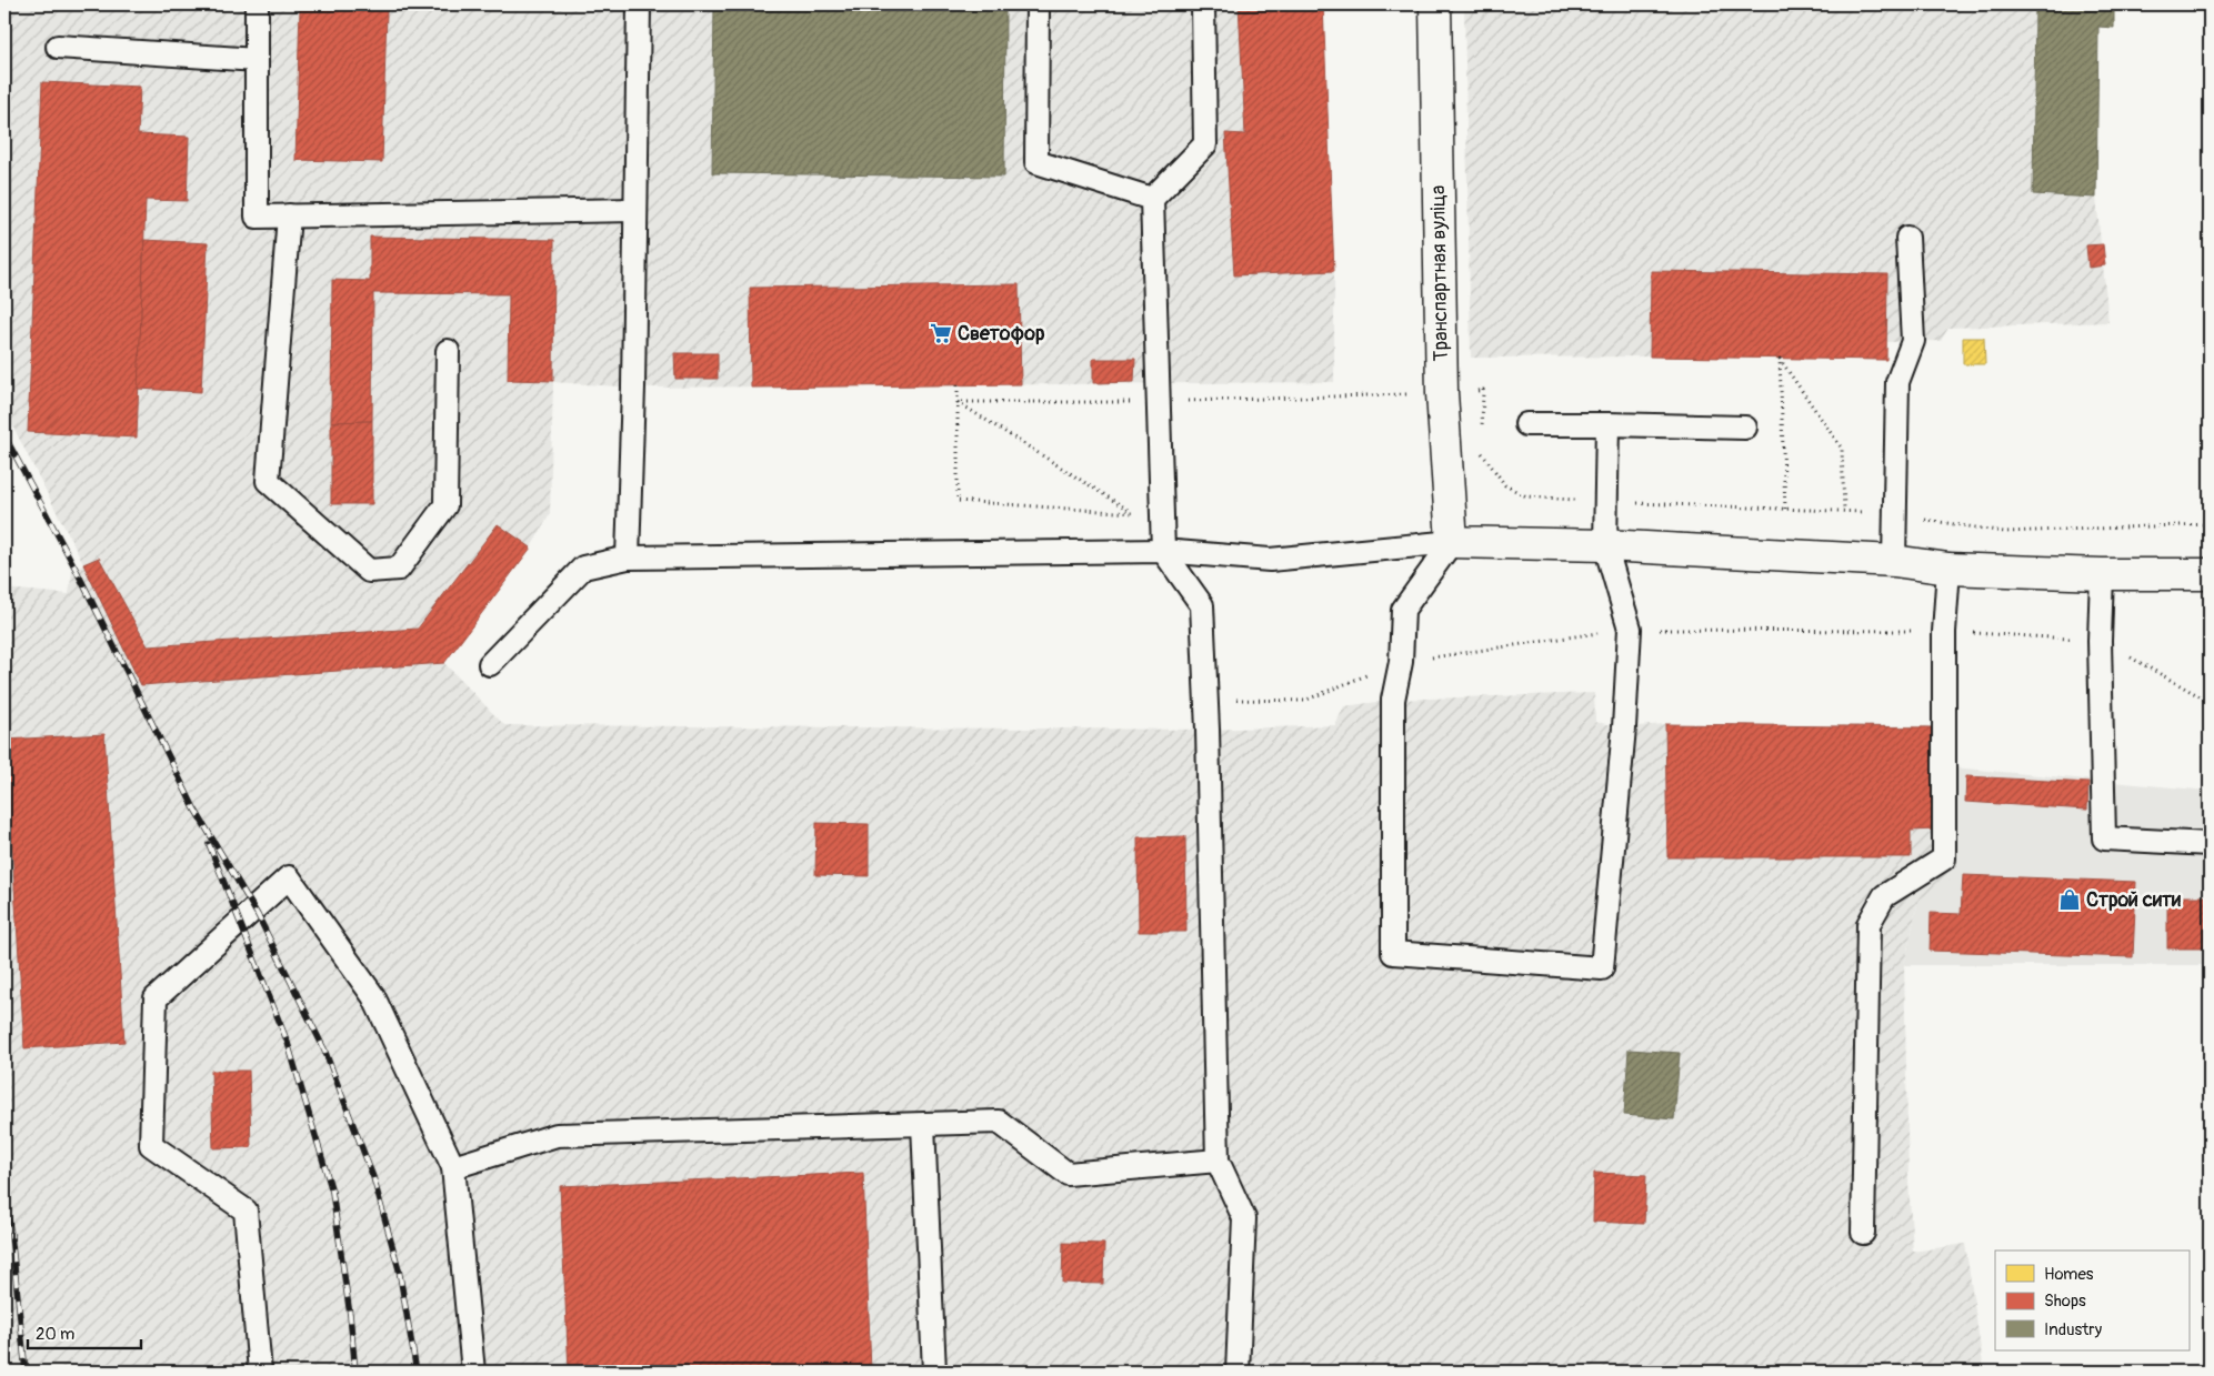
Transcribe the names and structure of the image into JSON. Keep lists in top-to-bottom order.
{
  "streets": {
    "street": ["Транспартная вуліца"]
  },
  "places": {
    "supermarket": ["Светофор"],
    "shop": ["Строй сити"]
  },
  "legend": ["Homes", "Shops", "Industry"],
  "scale_bar": "20 m"
}
